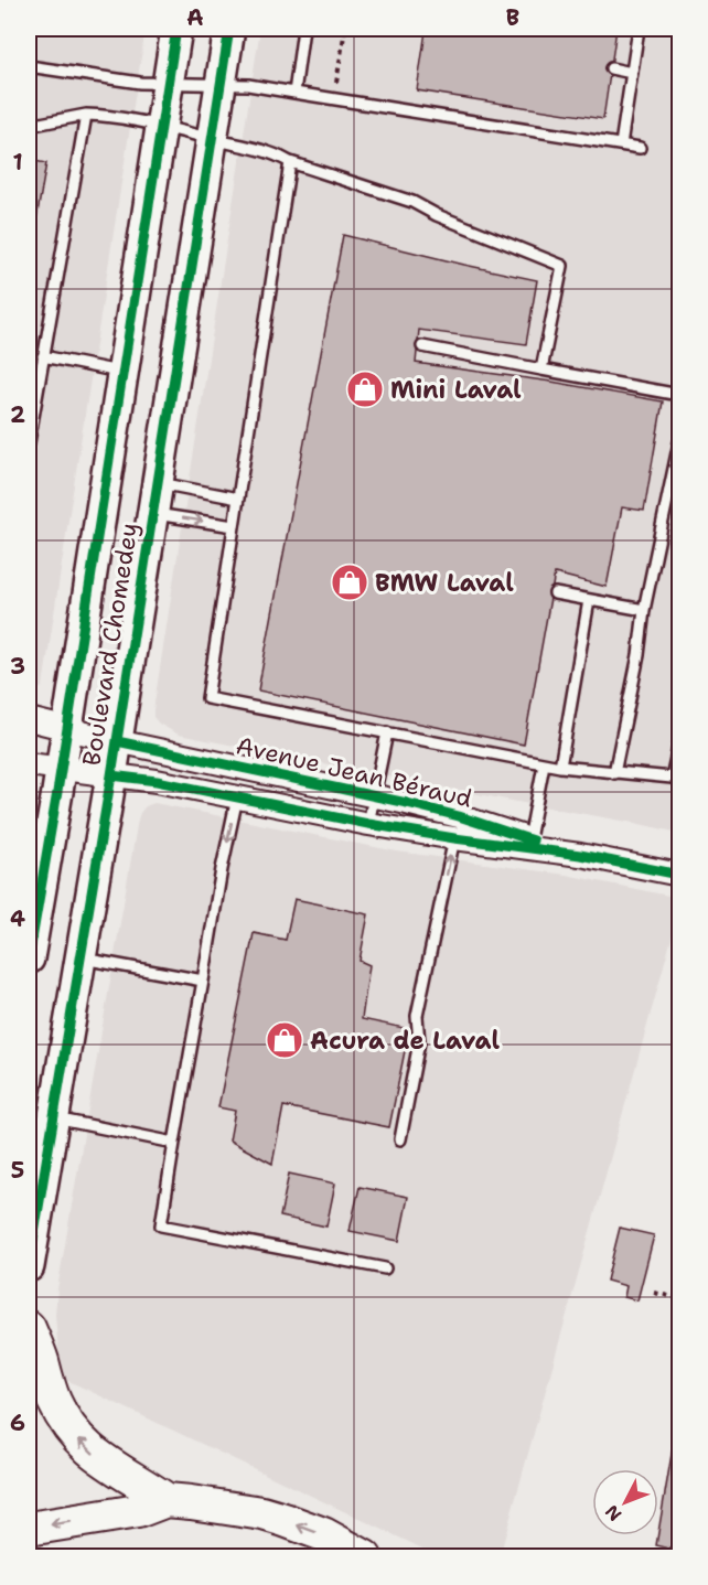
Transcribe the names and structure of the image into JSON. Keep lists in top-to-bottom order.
{
  "streets": {
    "street": ["Boulevard Chomedey", "Avenue Jean Béraud"]
  },
  "crossings": [
    ["Boulevard Chomedey", "Avenue Jean Béraud"]
  ],
  "places": {
    "shop": ["Mini Laval", "BMW Laval", "Acura de Laval"]
  },
  "north": "bottom left",
  "grid": {
    "columns": ["A", "B"],
    "rows": [
      "1",
      "2",
      "3",
      "4",
      "5",
      "6"
    ]
  }
}
